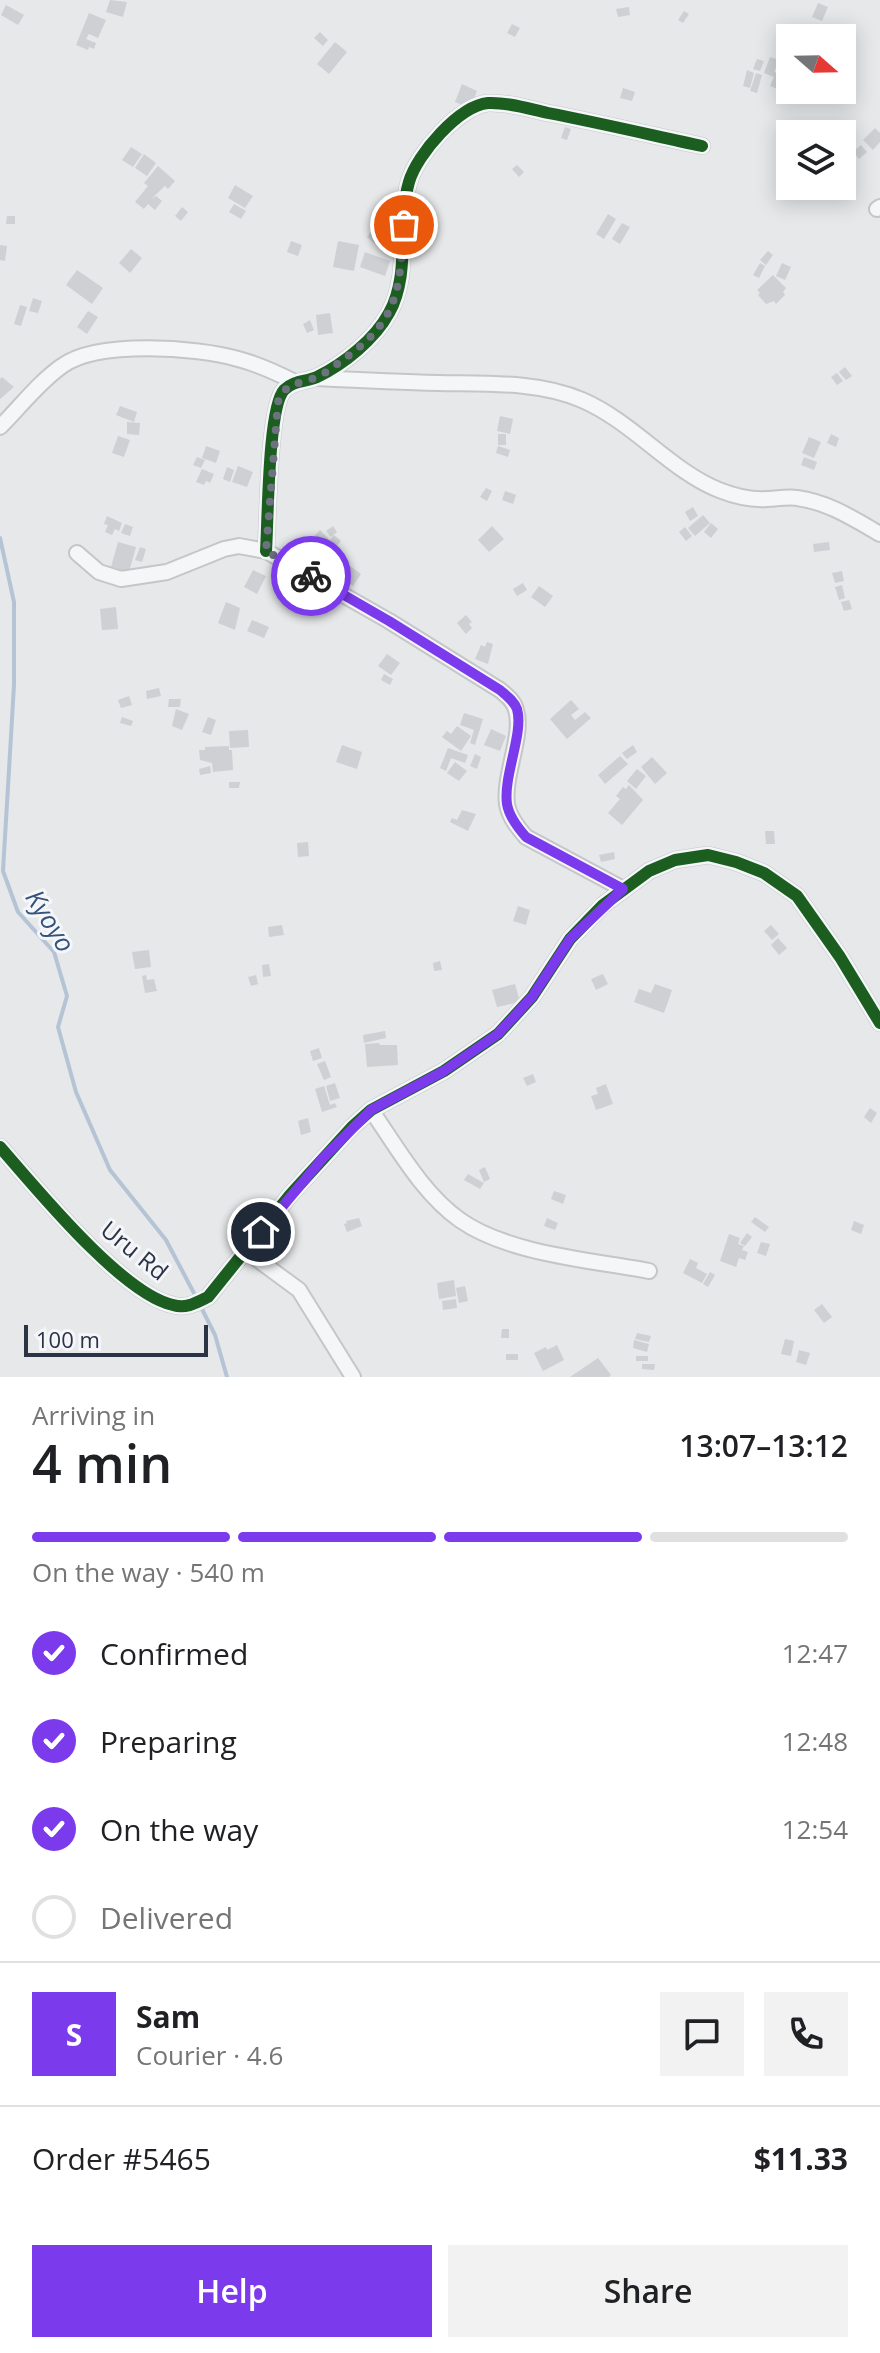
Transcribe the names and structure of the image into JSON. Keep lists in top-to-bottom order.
{
  "streets": {
    "street": ["Uru Rd"]
  },
  "water": ["Kyoyo"],
  "scale_bar": "100 m",
  "north": "right",
  "page": {
    "scale": "100 m",
    "heading": ["4 min", "Arriving in", "13:07–13:12"],
    "panel": [
      "Sam",
      "Courier · 4.6",
      "Order #5465",
      "$11.33"
    ],
    "bar": "On the way · 540 m",
    "list": [
      ["Confirmed", "12:47"],
      ["Preparing", "12:48"],
      ["On the way", "12:54"],
      "Delivered"
    ],
    "round": "S",
    "buttons": ["Help", "Share"]
  }
}
